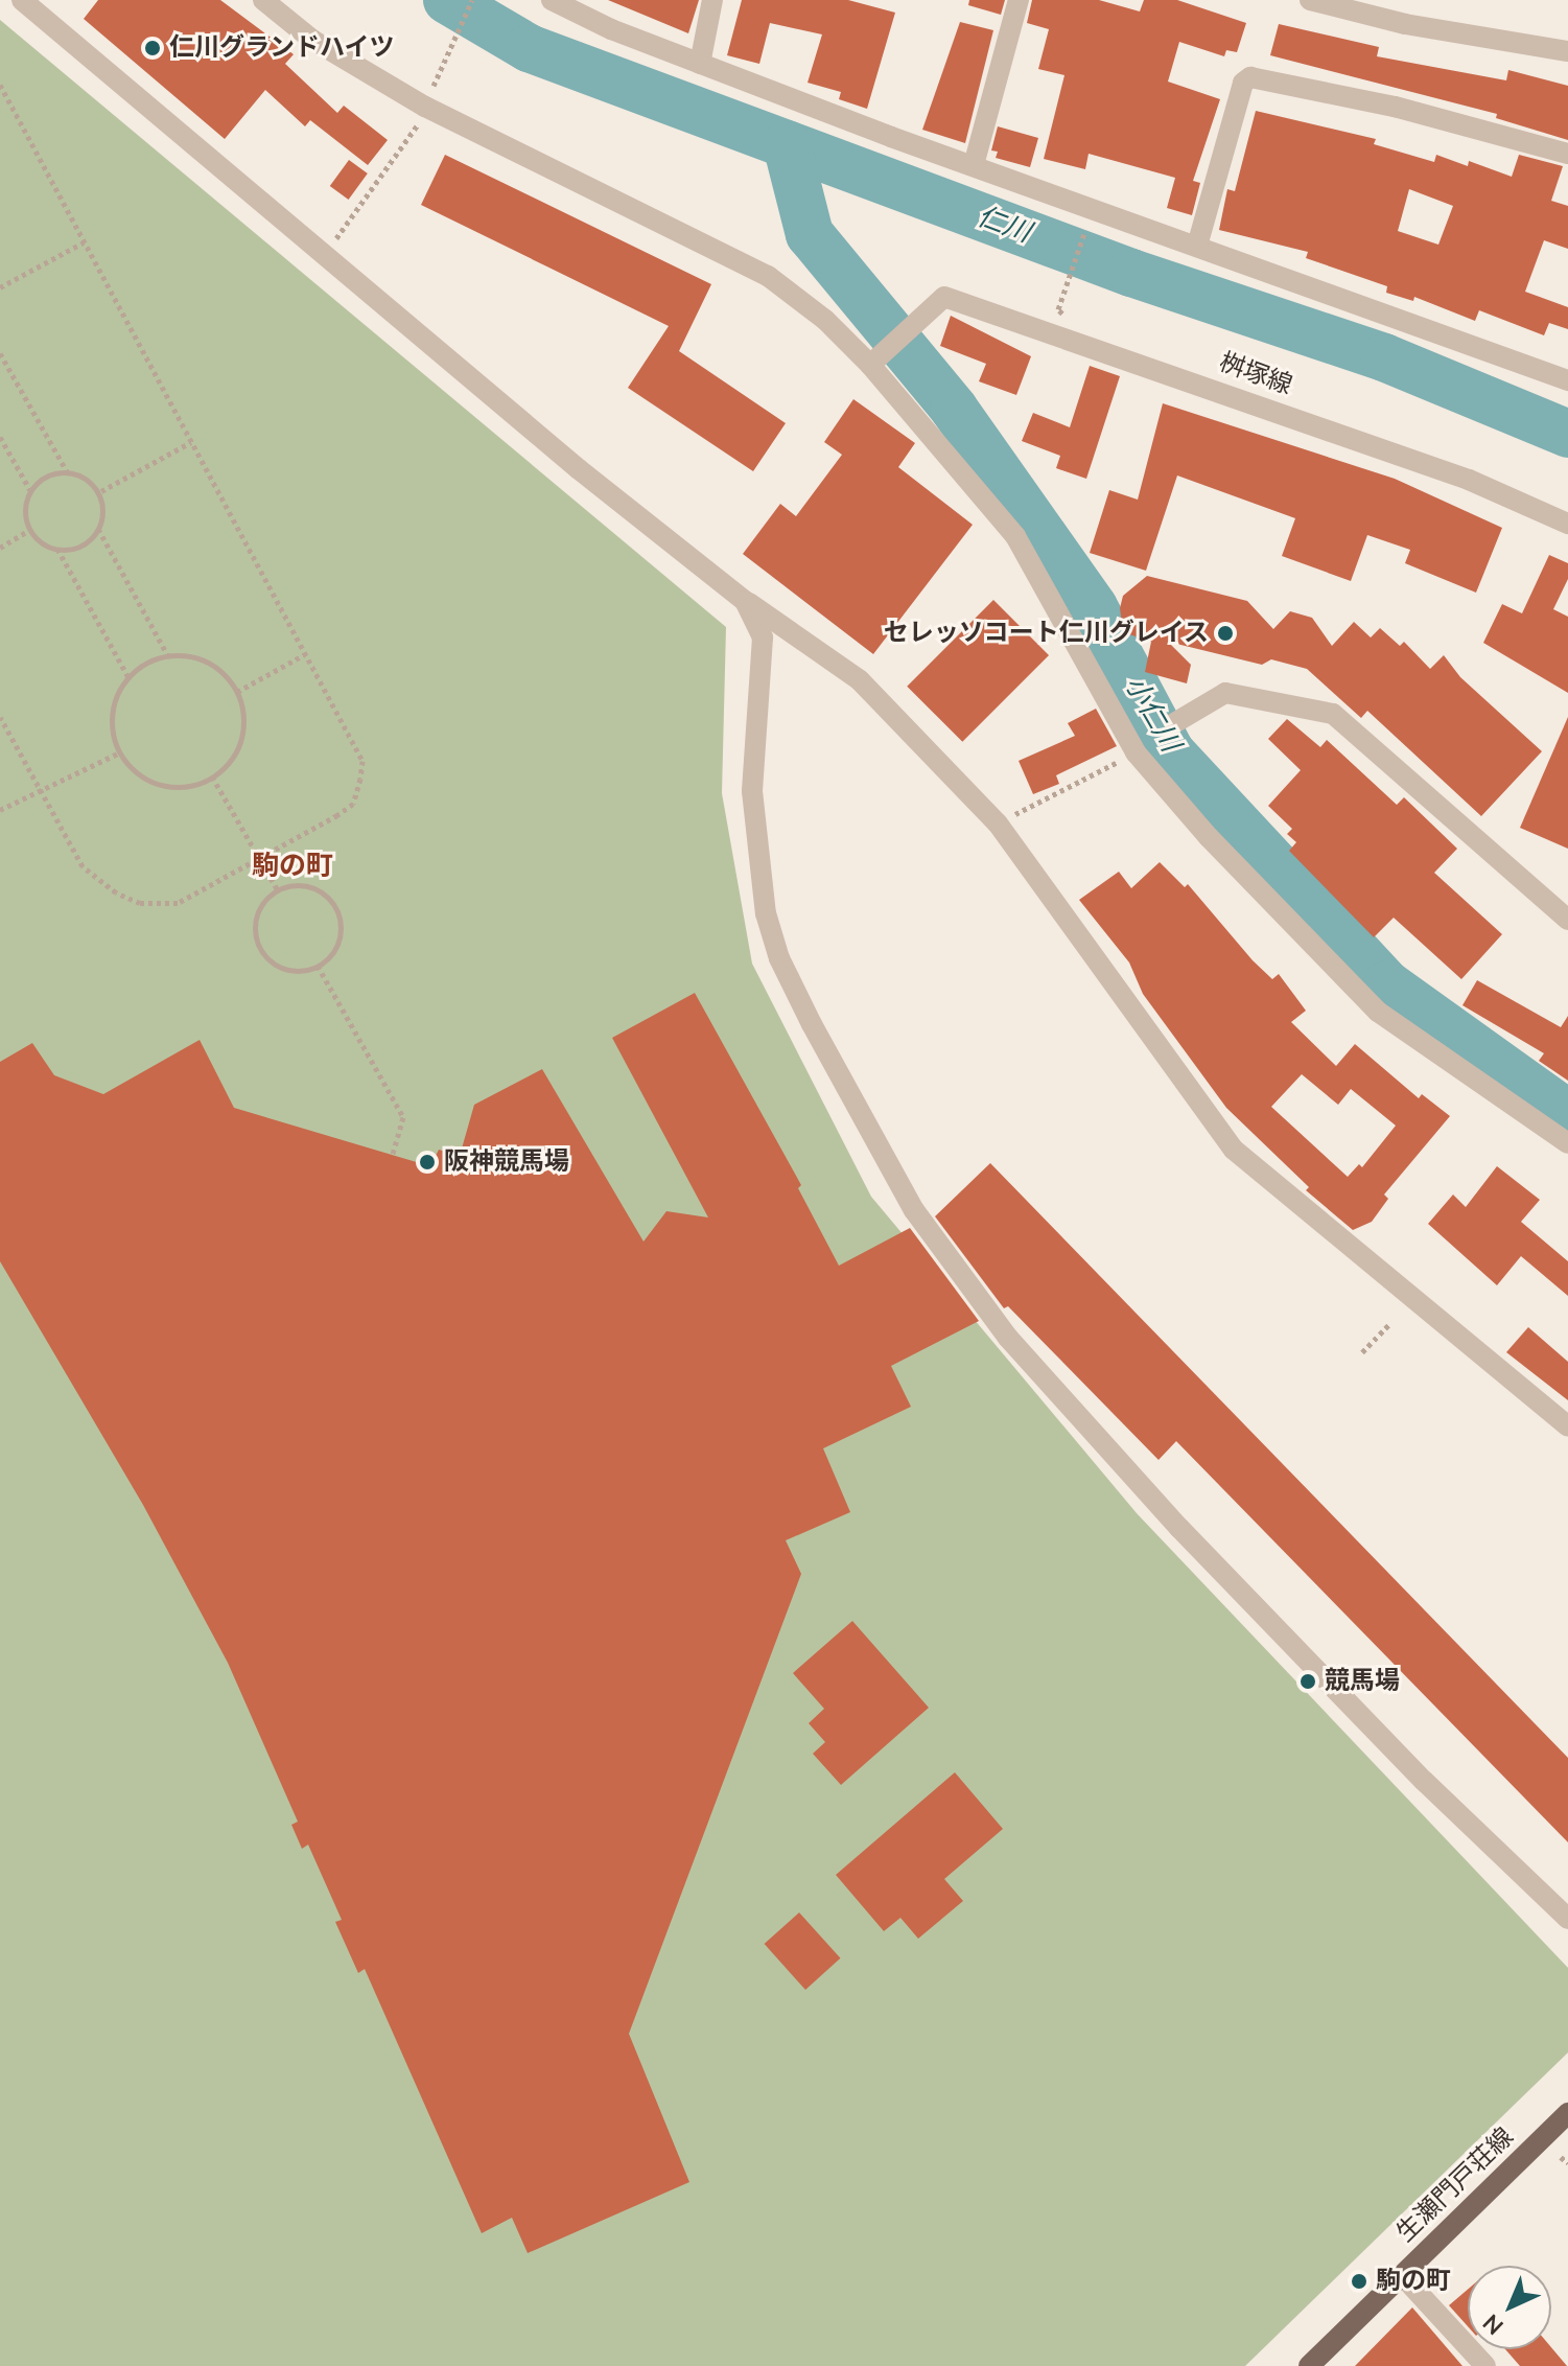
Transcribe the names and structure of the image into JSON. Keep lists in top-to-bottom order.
{
  "streets": {
    "main road": ["生瀬門戸荘線"],
    "street": ["桝塚線"]
  },
  "districts": ["駒の町"],
  "water": ["仁川", "小仁川"],
  "places": [
    "仁川グランドハイツ",
    "セレッソコート仁川グレイス",
    "阪神競馬場",
    "競馬場",
    "駒の町"
  ],
  "north": "bottom left"
}
